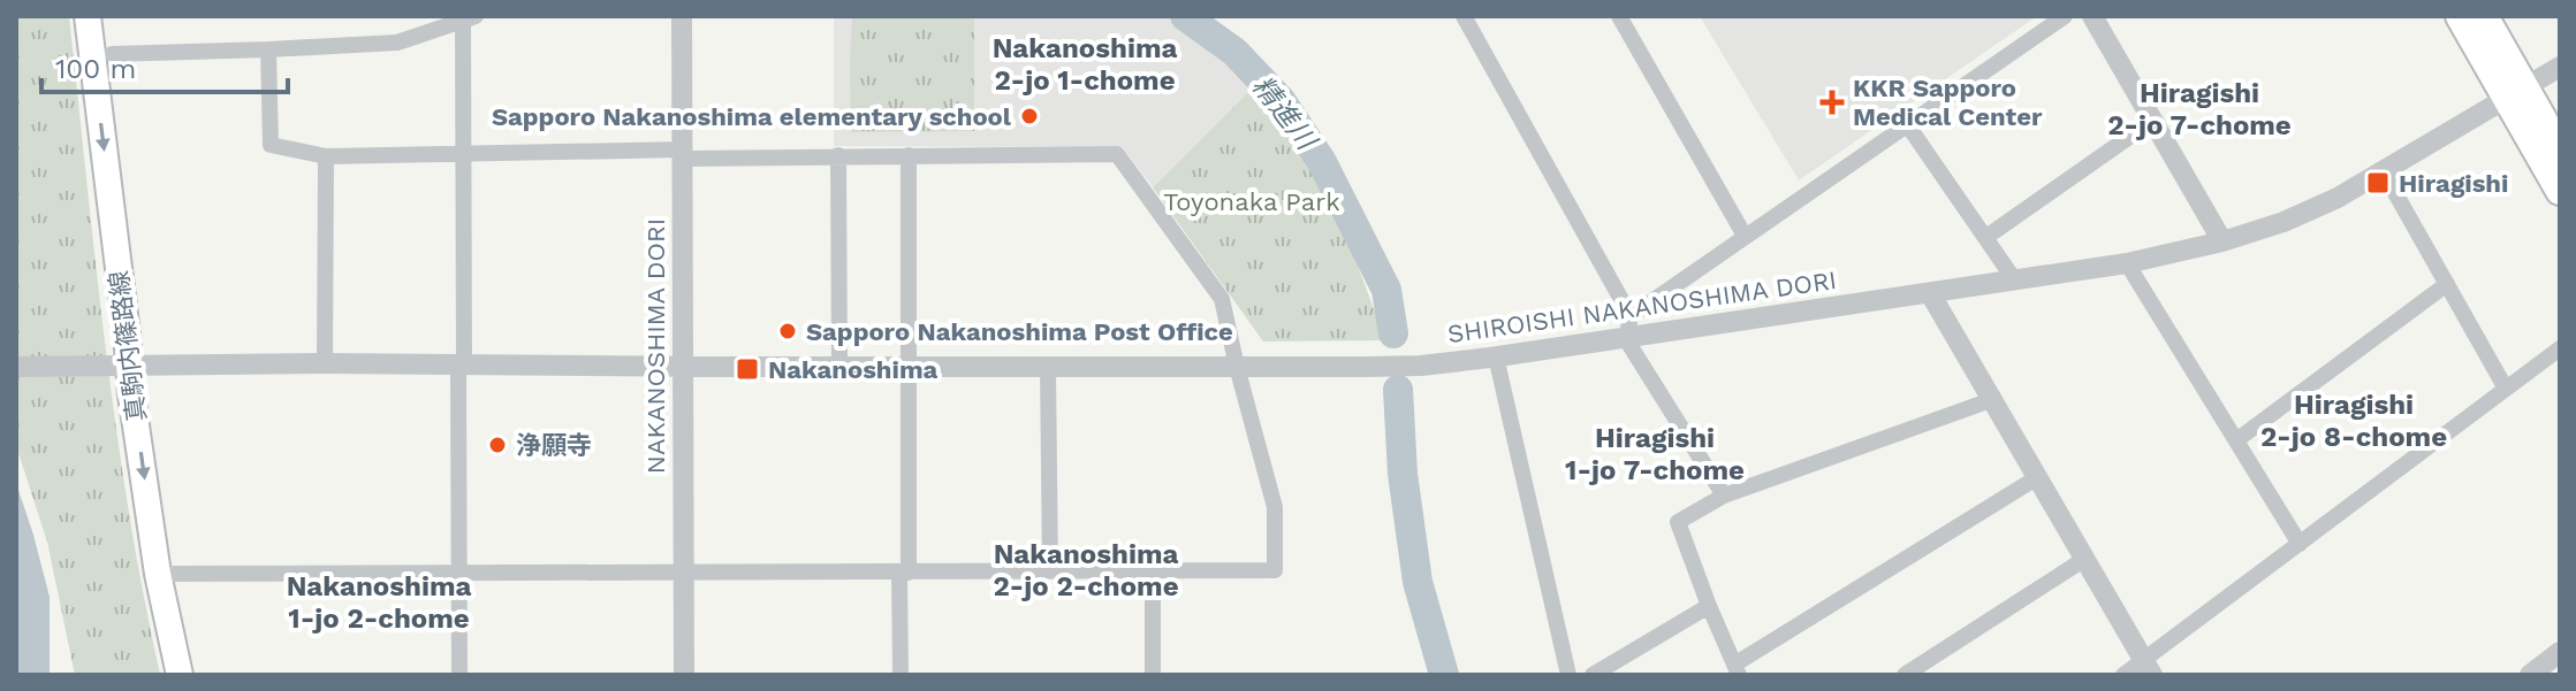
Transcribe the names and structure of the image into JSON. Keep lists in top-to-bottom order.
{
  "streets": {
    "main road": ["真駒内篠路線"],
    "street": ["SHIROISHI NAKANOSHIMA DORI", "NAKANOSHIMA DORI"]
  },
  "crossings": [
    ["SHIROISHI NAKANOSHIMA DORI", "真駒内篠路線"],
    ["SHIROISHI NAKANOSHIMA DORI", "NAKANOSHIMA DORI"]
  ],
  "one_way": ["真駒内篠路線"],
  "districts": [
    "Nakanoshima 2-jo 1-chome",
    "Hiragishi 2-jo 7-chome",
    "Hiragishi 2-jo 8-chome",
    "Hiragishi 1-jo 7-chome",
    "Nakanoshima 2-jo 2-chome",
    "Nakanoshima 1-jo 2-chome"
  ],
  "water": ["精進川"],
  "parks": ["Toyonaka Park"],
  "places": {
    "health": ["KKR Sapporo Medical Center"],
    "other": ["Sapporo Nakanoshima elementary school", "Sapporo Nakanoshima Post Office", "浄願寺"],
    "transit": ["Hiragishi", "Nakanoshima"]
  },
  "scale_bar": "100 m"
}
